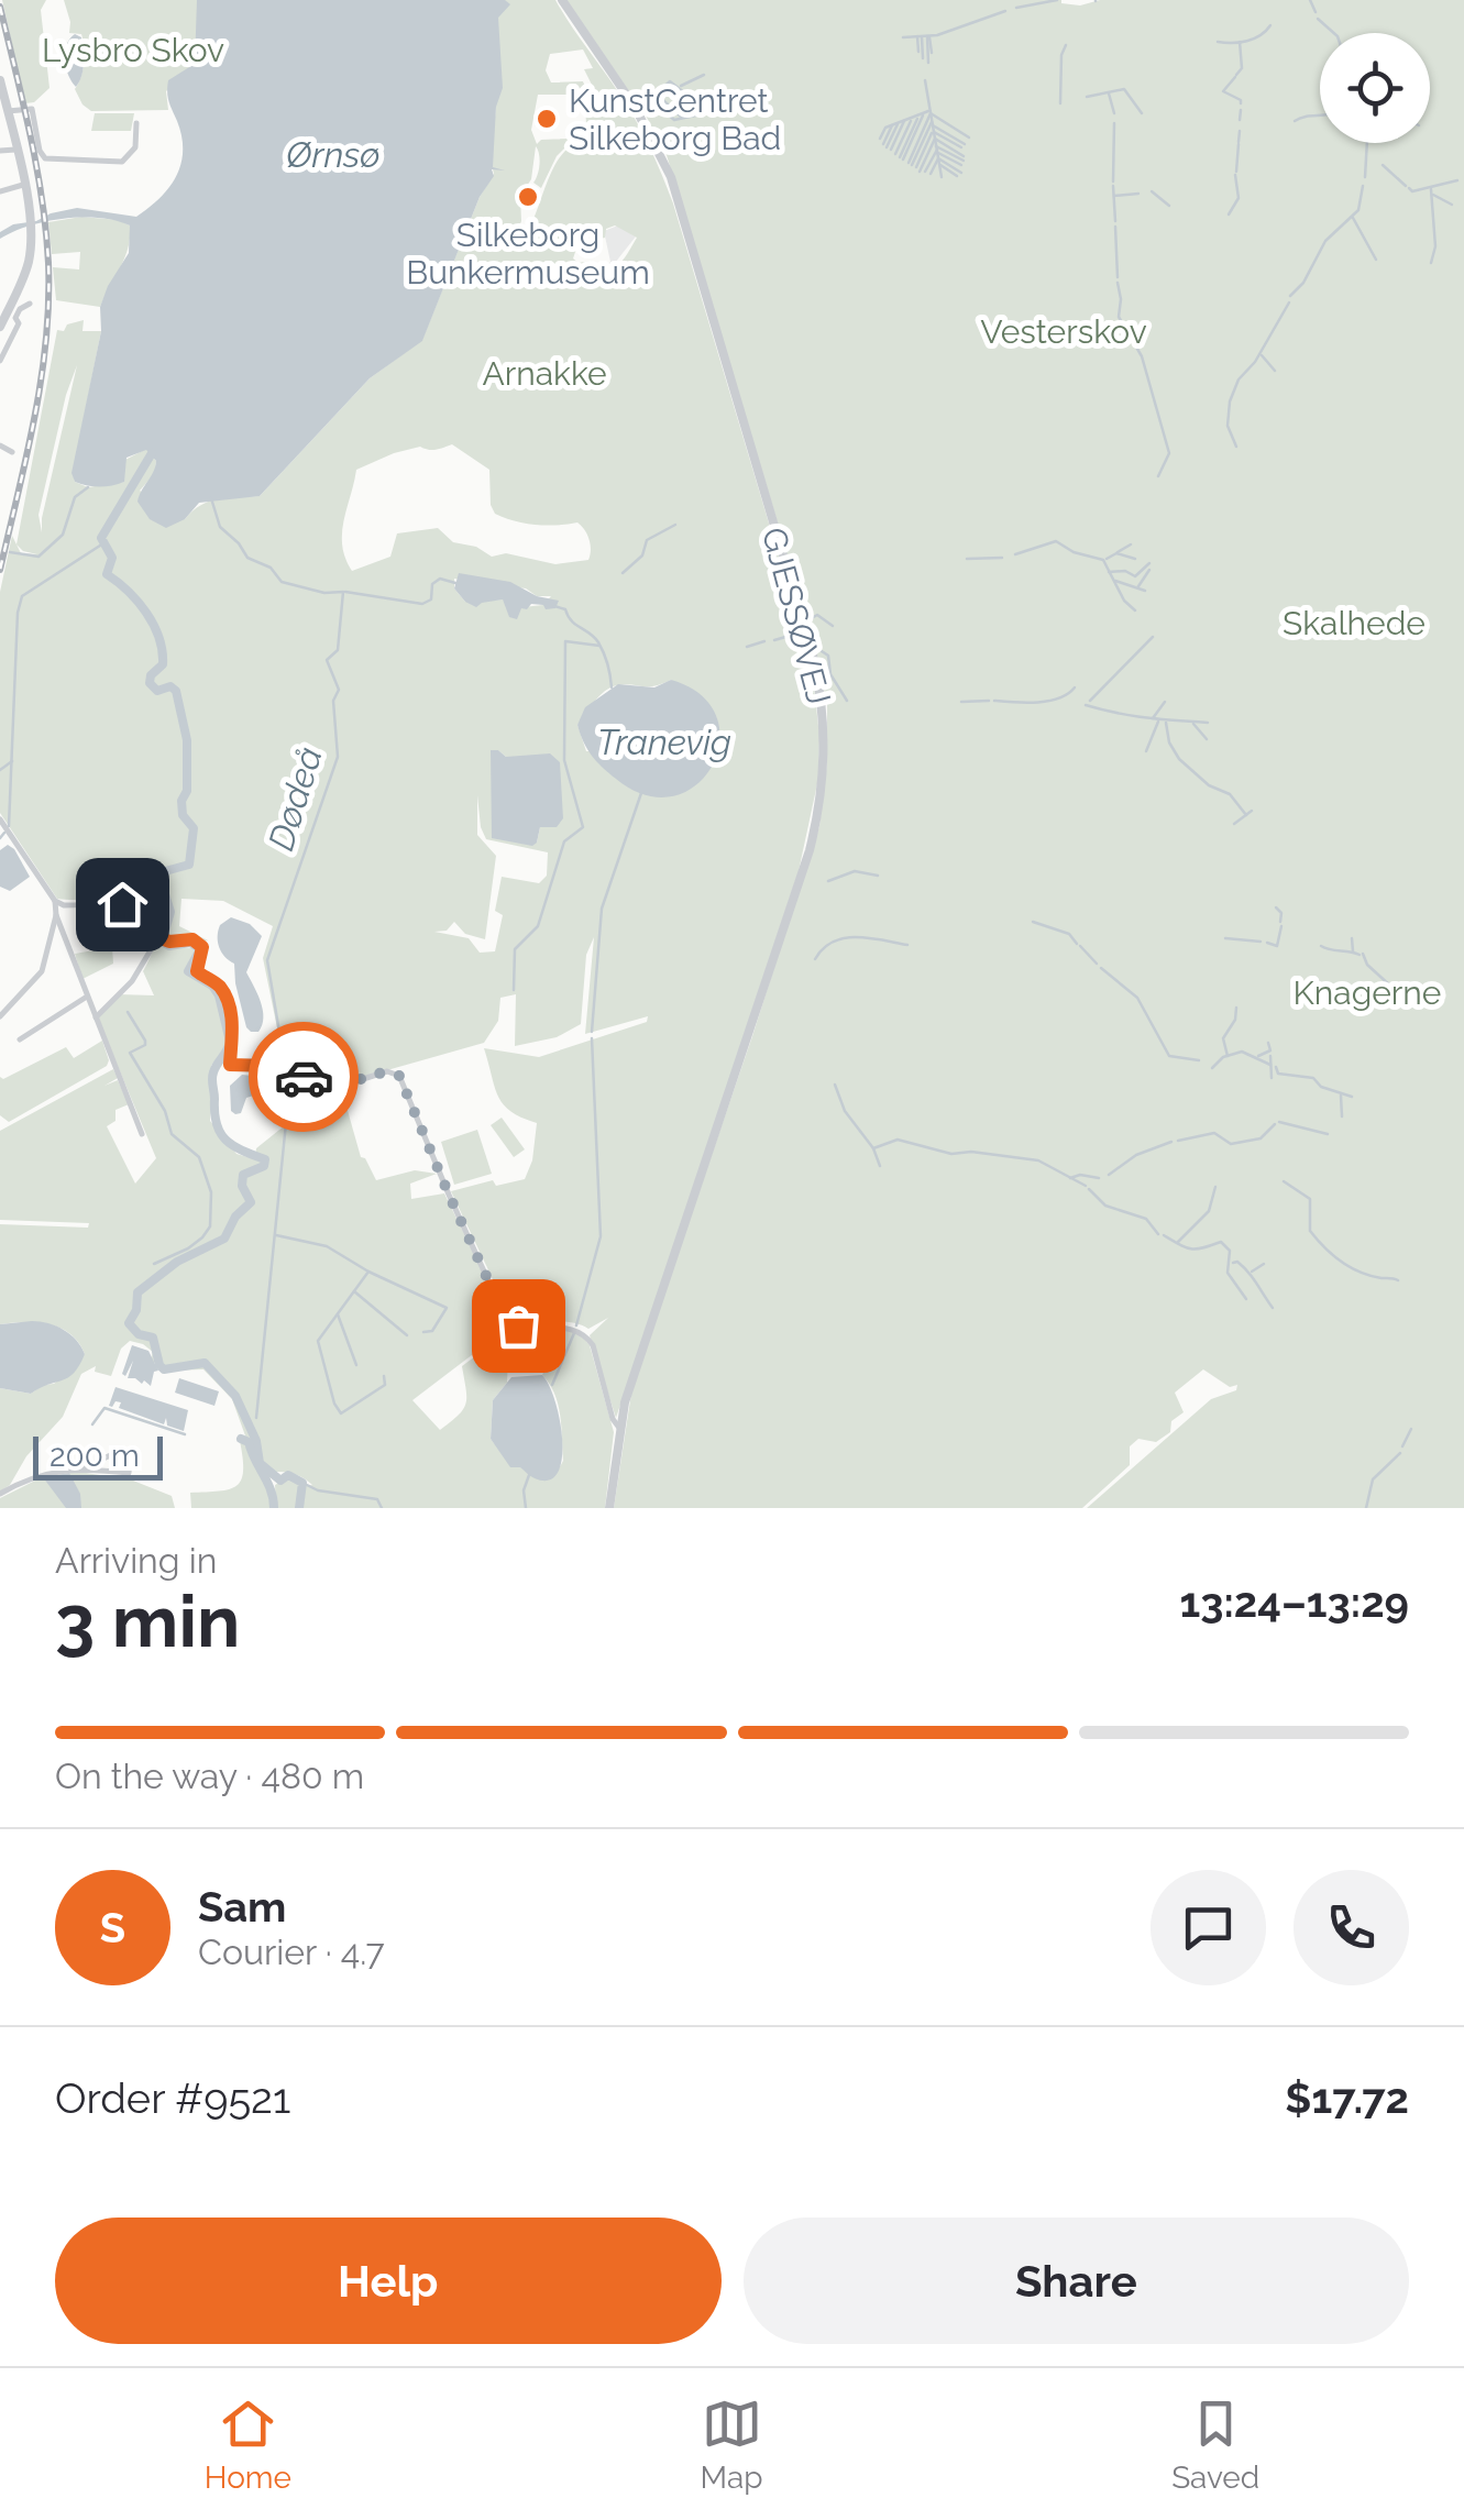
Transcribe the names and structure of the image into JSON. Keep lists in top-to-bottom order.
{
  "streets": {
    "street": ["GJESSØVEJ"]
  },
  "water": ["Ørnsø", "Tranevig", "Dødeå"],
  "parks": [
    "Lysbro Skov",
    "Vesterskov",
    "Arnakke",
    "Skalhede",
    "Knagerne"
  ],
  "places": ["KunstCentret Silkeborg Bad", "Silkeborg Bunkermuseum"],
  "scale_bar": "200 m",
  "page": {
    "scale": "200 m",
    "heading": ["3 min", "Arriving in", "13:24–13:29"],
    "panel": [
      "Sam",
      "Courier · 4.7",
      "Order #9521",
      "$17.72"
    ],
    "bar": "On the way · 480 m",
    "round": "S",
    "buttons": ["Help", "Share"],
    "tabs": ["Home", "Map", "Saved"]
  }
}
